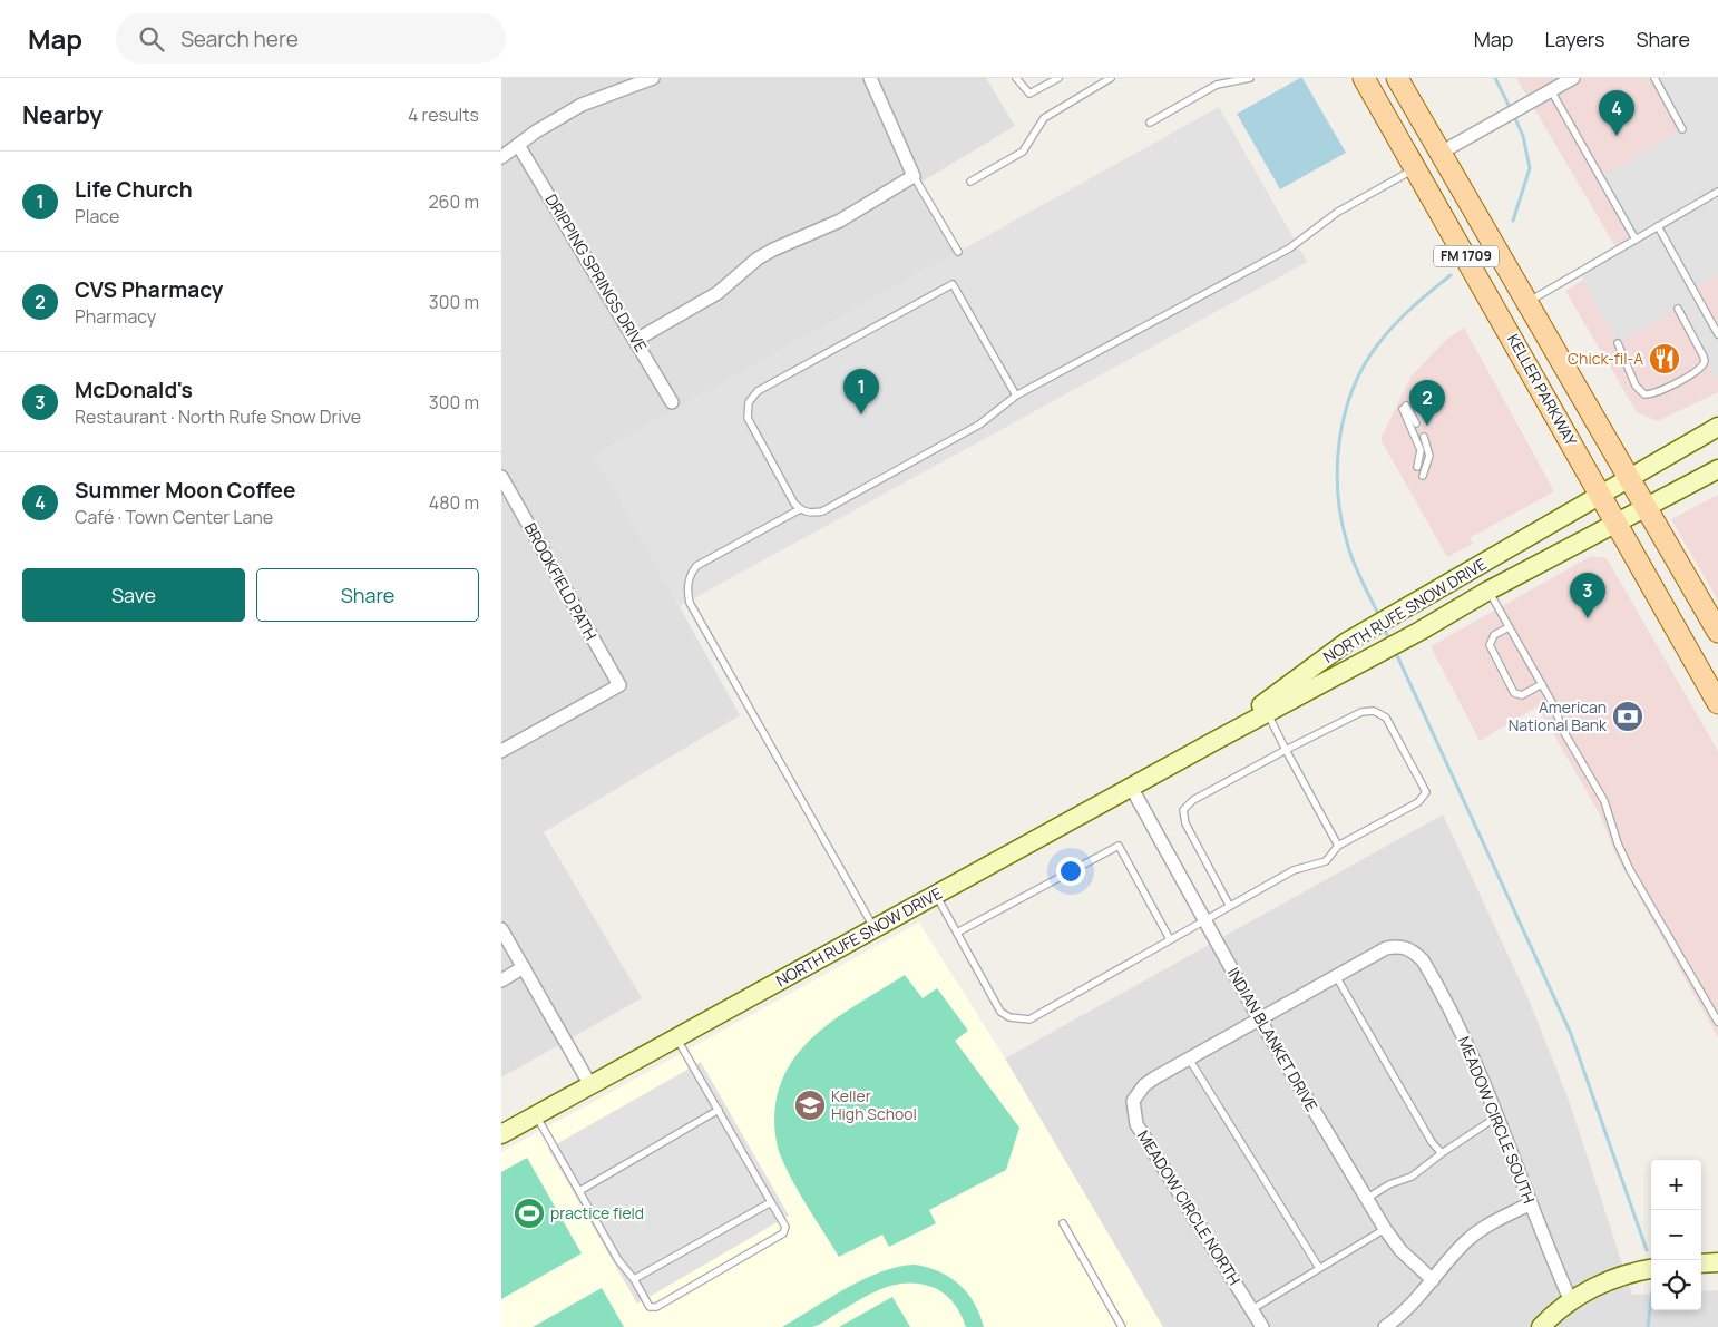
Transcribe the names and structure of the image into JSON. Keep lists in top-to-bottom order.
{
  "streets": {
    "main road": ["FM 1709", "KELLER PARKWAY", "NORTH RUFE SNOW DRIVE"],
    "street": [
      "DRIPPING SPRINGS DRIVE",
      "BROOKFIELD PATH",
      "INDIAN BLANKET DRIVE",
      "MEADOW CIRCLE SOUTH",
      "MEADOW CIRCLE NORTH"
    ]
  },
  "crossings": [
    ["KELLER PARKWAY", "NORTH RUFE SNOW DRIVE"],
    ["NORTH RUFE SNOW DRIVE", "INDIAN BLANKET DRIVE"],
    ["INDIAN BLANKET DRIVE", "MEADOW CIRCLE SOUTH"],
    ["INDIAN BLANKET DRIVE", "MEADOW CIRCLE NORTH"],
    ["MEADOW CIRCLE SOUTH", "MEADOW CIRCLE NORTH"]
  ],
  "places": {
    "restaurant": ["Chick-fil-A"],
    "bank": ["American National Bank"],
    "school or university": ["Keller High School"],
    "sports": ["practice field"]
  },
  "page": {
    "header": "Map",
    "search": "Search here",
    "nav": ["Map", "Layers", "Share"],
    "heading": ["Nearby", "4 results"],
    "pins": [
      "4",
      "1",
      "2",
      "3"
    ],
    "list": [
      {
        "mark": "1",
        "name": "Life Church",
        "note": "Place",
        "value": "260 m"
      },
      {
        "mark": "2",
        "name": "CVS Pharmacy",
        "note": "Pharmacy",
        "value": "300 m"
      },
      {
        "mark": "3",
        "name": "McDonald's",
        "note": "Restaurant · North Rufe Snow Drive",
        "value": "300 m"
      },
      {
        "mark": "4",
        "name": "Summer Moon Coffee",
        "note": "Café · Town Center Lane",
        "value": "480 m"
      }
    ],
    "buttons": ["Save", "Share"],
    "map_buttons": ["+", "−"]
  }
}
